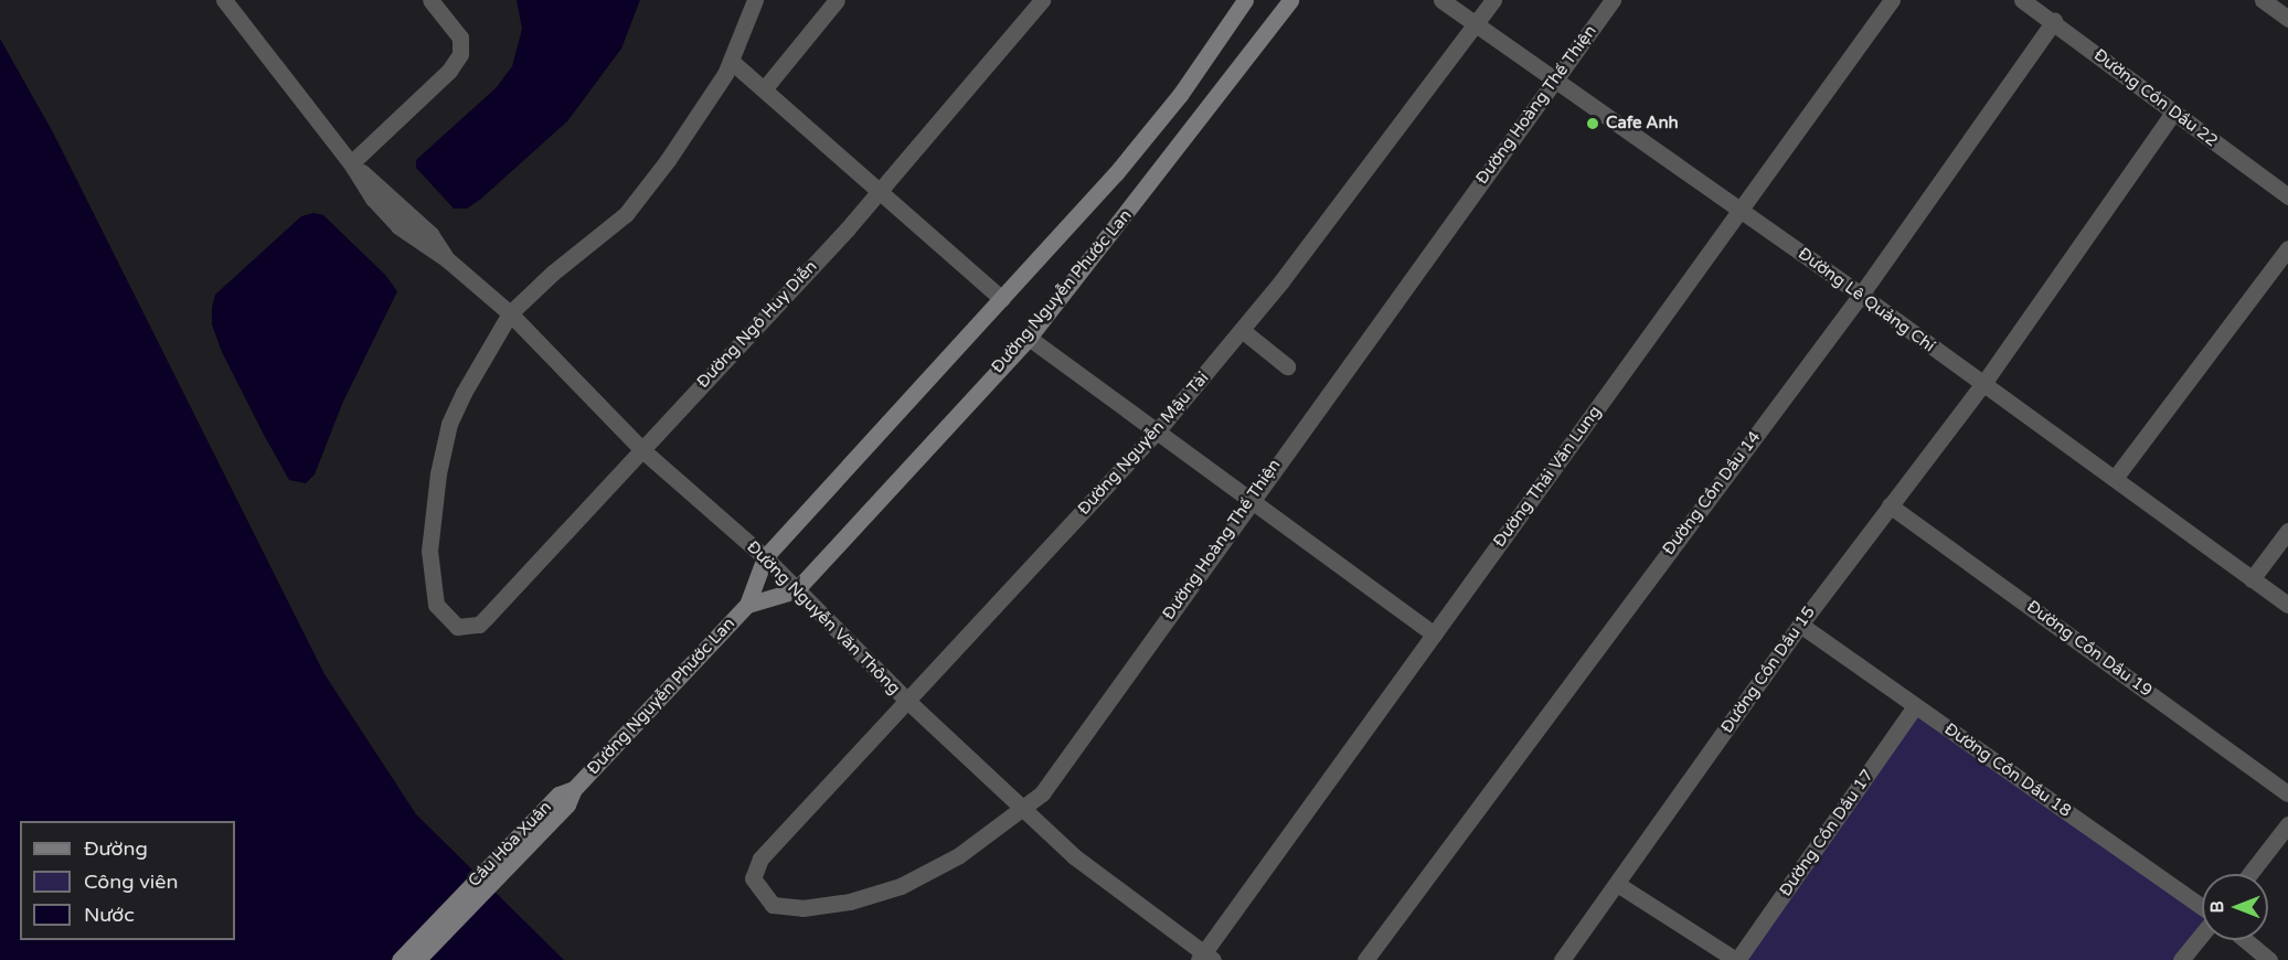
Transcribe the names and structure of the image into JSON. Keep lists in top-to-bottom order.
{
  "streets": {
    "main road": ["Đường Nguyễn Phước Lan", "Cầu Hòa Xuân"],
    "street": [
      "Đường Cồn Dầu 22",
      "Đường Hoàng Thế Thiện",
      "Đường Lê Quảng Chí",
      "Đường Ngô Huy Diễn",
      "Đường Nguyễn Mậu Tài",
      "Đường Thái Văn Lung",
      "Đường Cồn Dầu 14",
      "Đường Nguyễn Văn Thông",
      "Đường Cồn Dầu 19",
      "Đường Cồn Dầu 15",
      "Đường Cồn Dầu 18",
      "Đường Cồn Dầu 17"
    ]
  },
  "crossings": [
    ["Đường Cồn Dầu 22", "Đường Cồn Dầu 14"],
    ["Đường Cồn Dầu 22", "Đường Cồn Dầu 15"],
    ["Đường Hoàng Thế Thiện", "Đường Lê Quảng Chí"],
    ["Đường Hoàng Thế Thiện", "Đường Nguyễn Mậu Tài"],
    ["Đường Hoàng Thế Thiện", "Đường Nguyễn Văn Thông"],
    ["Đường Nguyễn Phước Lan", "Đường Nguyễn Văn Thông"],
    ["Đường Nguyễn Phước Lan", "Cầu Hòa Xuân"],
    ["Đường Lê Quảng Chí", "Đường Nguyễn Mậu Tài"],
    ["Đường Lê Quảng Chí", "Đường Thái Văn Lung"],
    ["Đường Lê Quảng Chí", "Đường Cồn Dầu 14"],
    ["Đường Lê Quảng Chí", "Đường Cồn Dầu 15"],
    ["Đường Ngô Huy Diễn", "Đường Nguyễn Văn Thông"],
    ["Đường Nguyễn Mậu Tài", "Đường Nguyễn Văn Thông"],
    ["Đường Thái Văn Lung", "Đường Nguyễn Văn Thông"],
    ["Đường Cồn Dầu 19", "Đường Cồn Dầu 15"],
    ["Đường Cồn Dầu 15", "Đường Cồn Dầu 18"],
    ["Đường Cồn Dầu 18", "Đường Cồn Dầu 17"]
  ],
  "places": ["Cafe Anh"],
  "legend": ["Đường", "Công viên", "Nước"],
  "north": "left"
}
